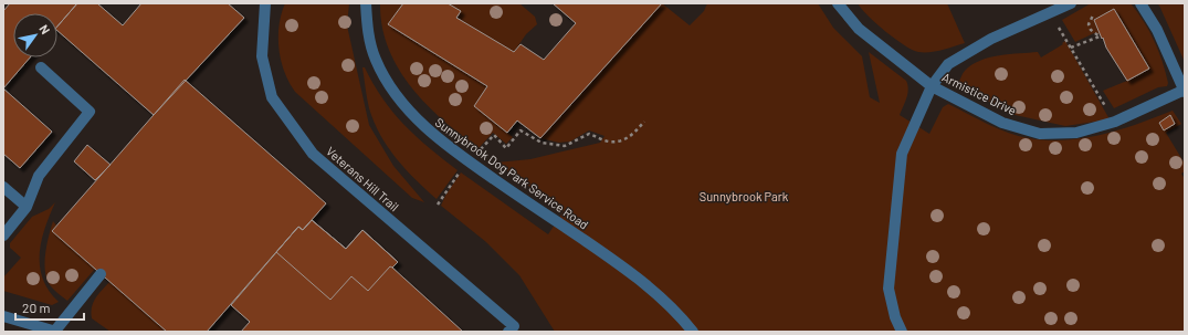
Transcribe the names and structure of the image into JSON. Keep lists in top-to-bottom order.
{
  "streets": {
    "lane": ["Armistice Drive", "Sunnybrook Dog Park Service Road", "Veterans Hill Trail"]
  },
  "parks": ["Sunnybrook Park"],
  "scale_bar": "20 m",
  "north": "top right"
}
